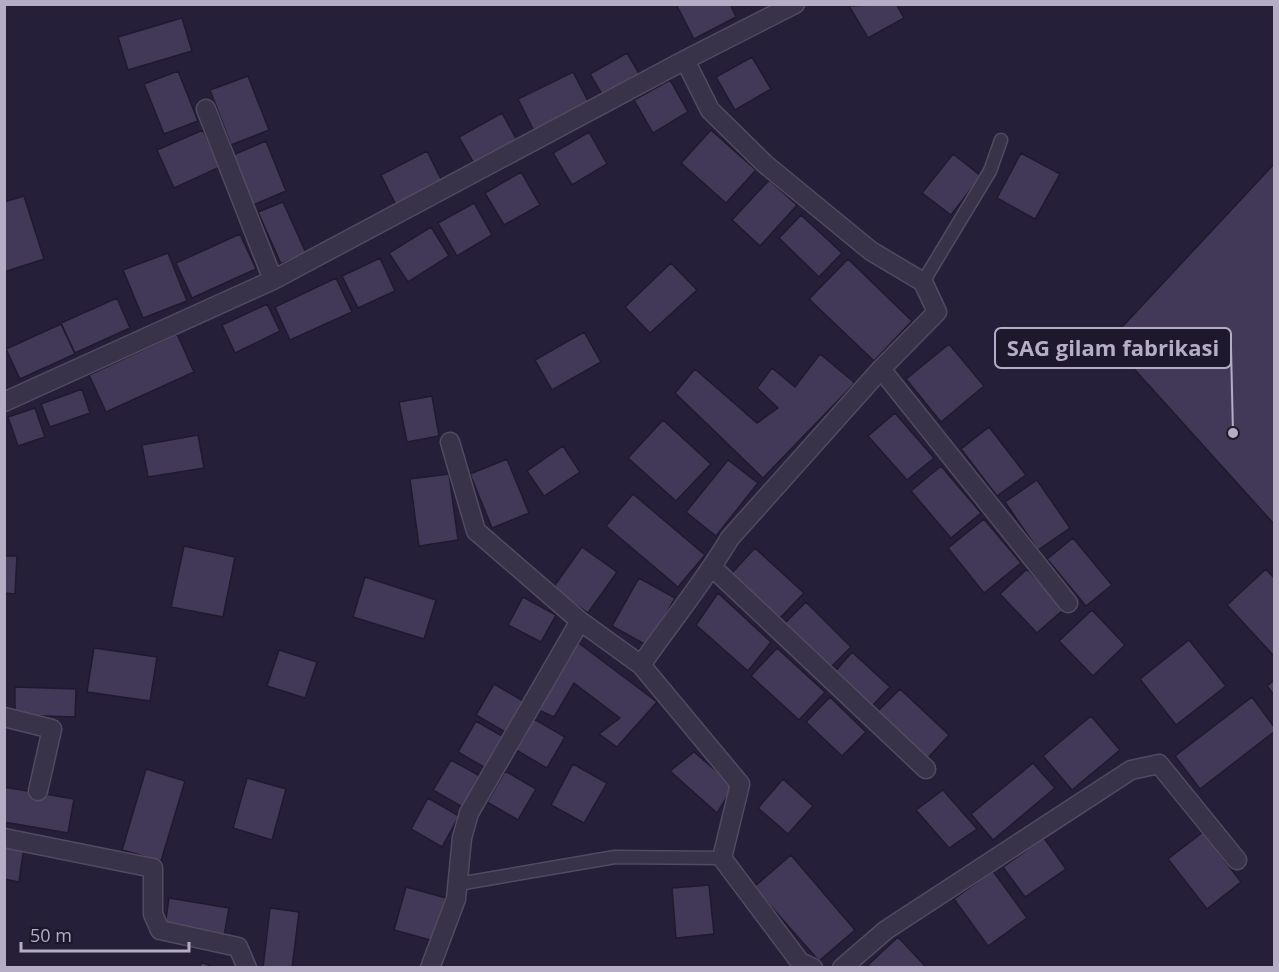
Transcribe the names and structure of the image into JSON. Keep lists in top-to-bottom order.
{
  "places": ["SAG gilam fabrikasi"],
  "scale_bar": "50 m"
}
